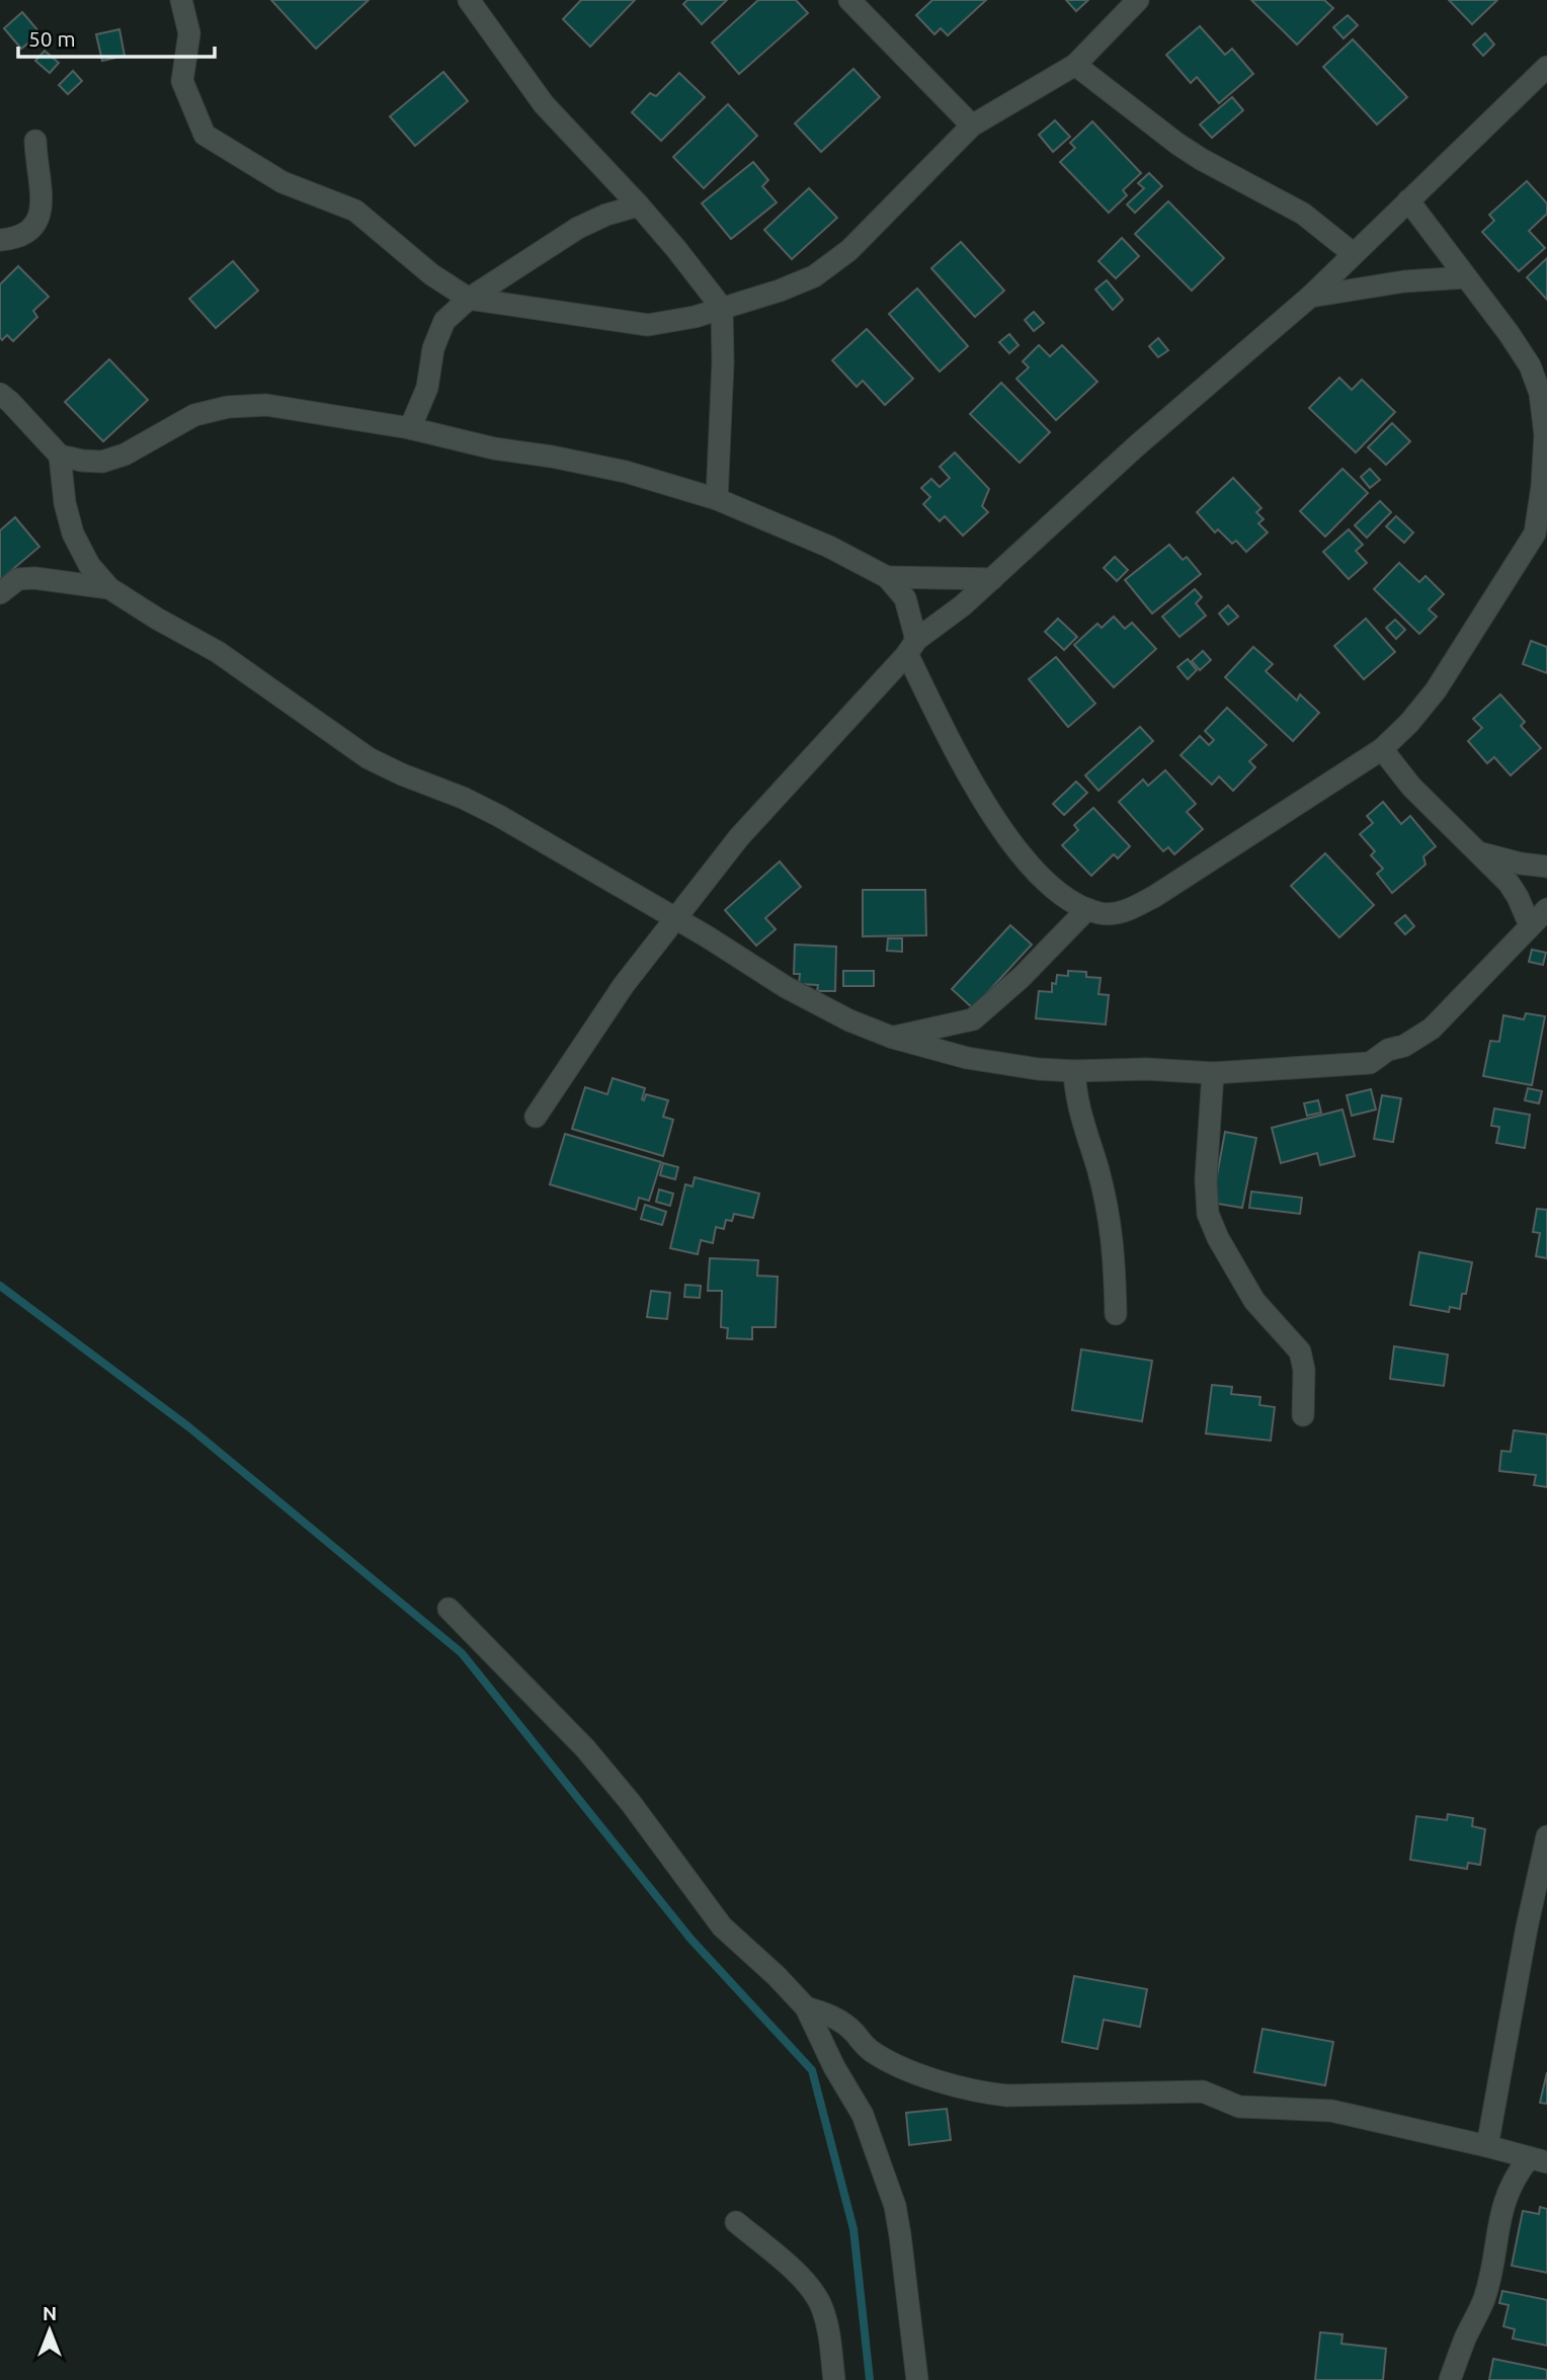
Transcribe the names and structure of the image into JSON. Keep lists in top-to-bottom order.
{
  "scale_bar": "50 m",
  "north": "top"
}
